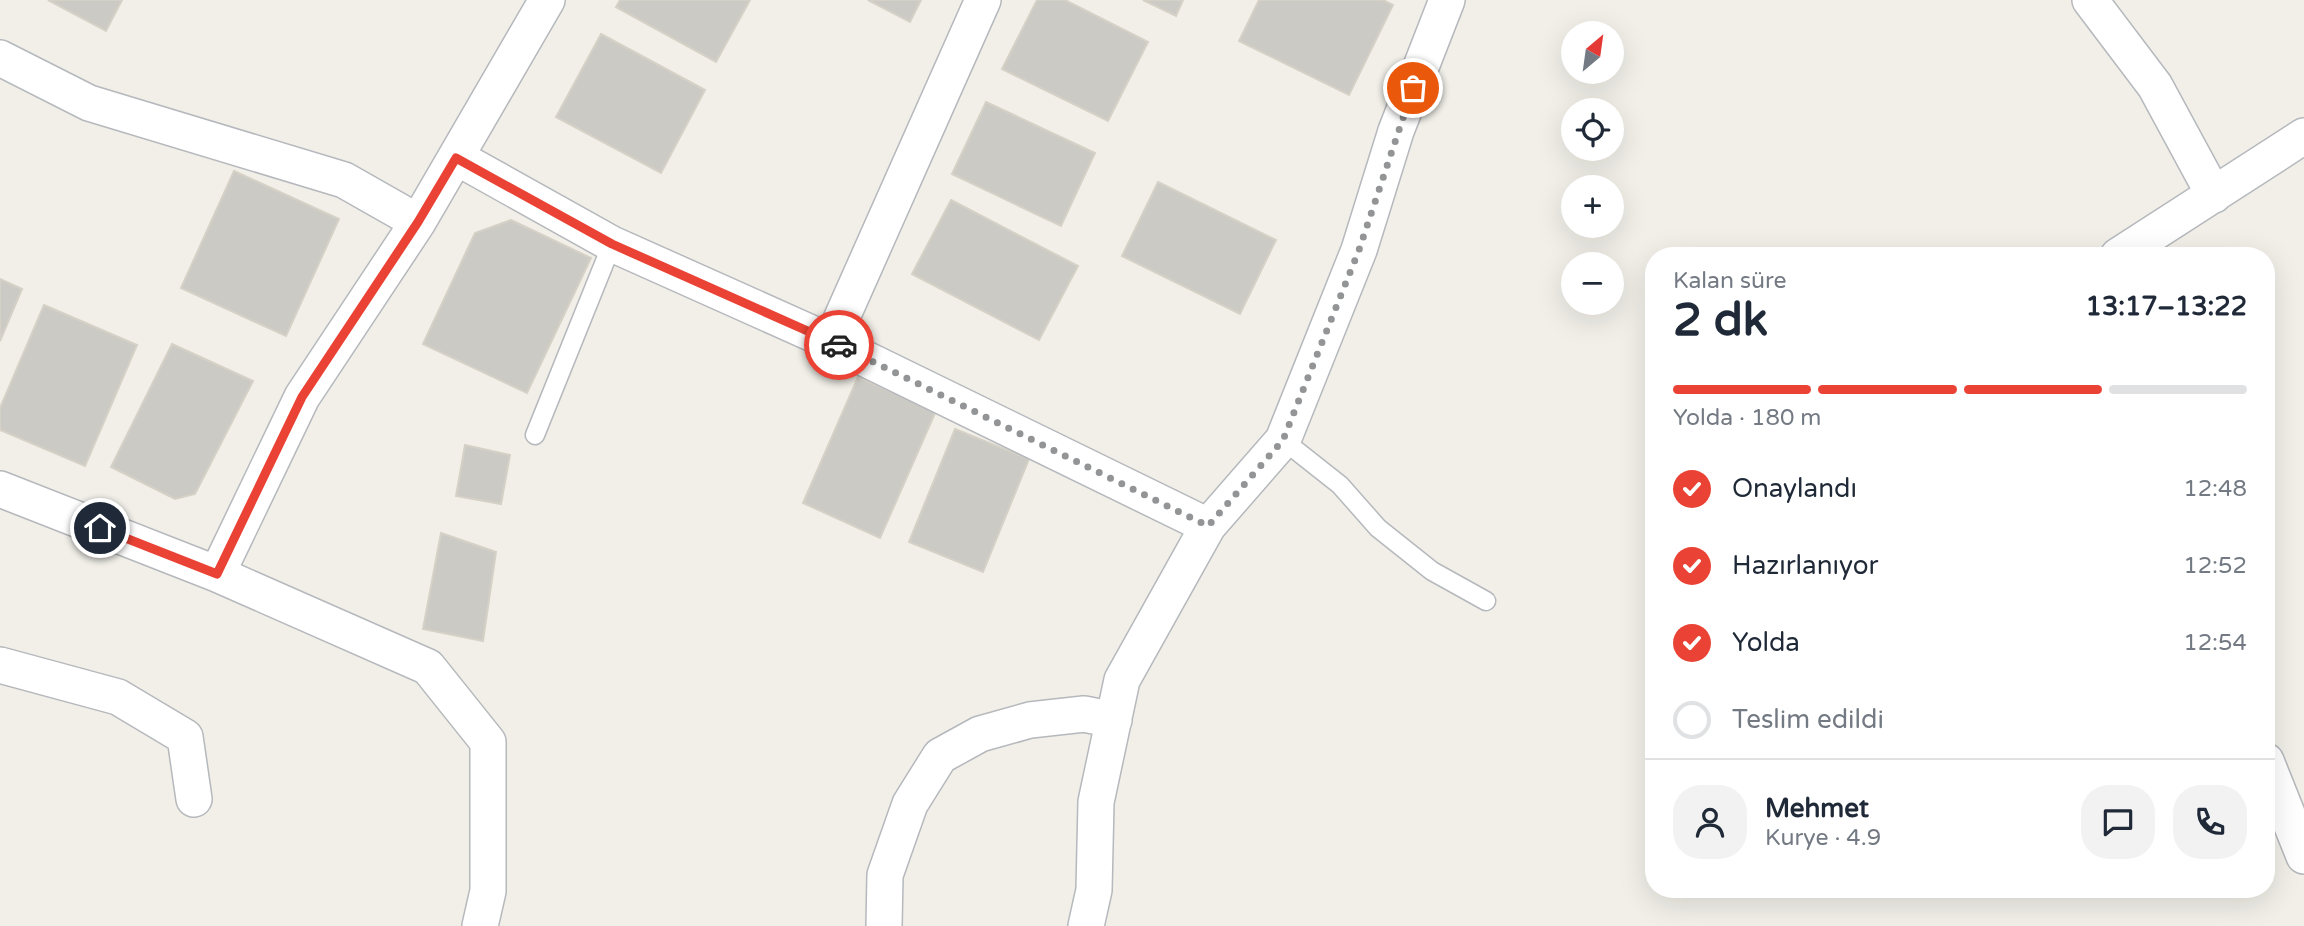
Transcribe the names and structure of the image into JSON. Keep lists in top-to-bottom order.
{
  "north": "top right",
  "page": {
    "map_buttons": ["+", "−"],
    "heading": ["2 dk", "Kalan süre", "13:17–13:22"],
    "panel": ["Mehmet", "Kurye · 4.9"],
    "bar": "Yolda · 180 m",
    "list": [
      ["Onaylandı", "12:48"],
      ["Hazırlanıyor", "12:52"],
      ["Yolda", "12:54"],
      "Teslim edildi"
    ]
  }
}
